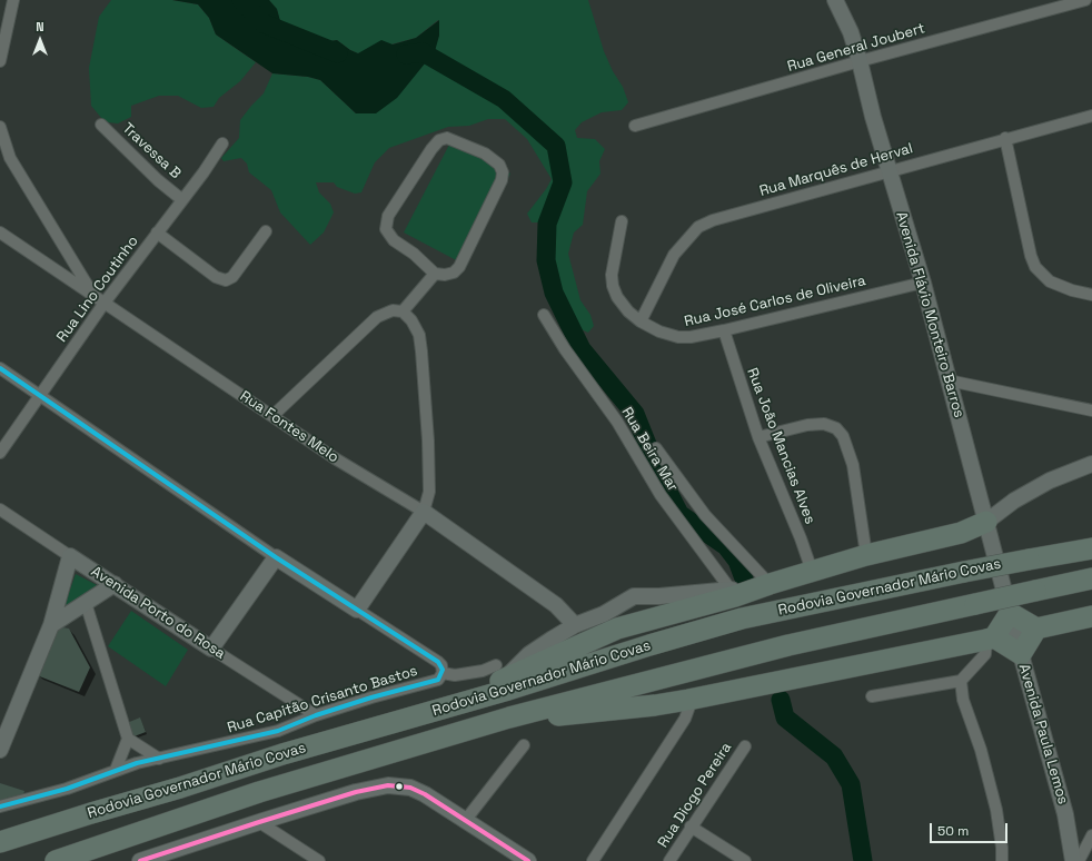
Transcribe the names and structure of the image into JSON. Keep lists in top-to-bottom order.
{
  "streets": {
    "highway": ["Rodovia Governador Mário Covas"],
    "main road": [
      "Avenida Flávio Monteiro Barros",
      "Rua Fontes Melo",
      "Avenida Porto do Rosa",
      "Avenida Paula Lemos"
    ],
    "street": [
      "Rua General Joubert",
      "Travessa B",
      "Rua Marquês de Herval",
      "Rua Lino Coutinho",
      "Rua José Carlos de Oliveira",
      "Rua João Mancias Alves",
      "Rua Beira Mar",
      "Rua Capitão Crisanto Bastos",
      "Rua Diogo Pereira"
    ]
  },
  "crossings": [
    ["Rua General Joubert", "Avenida Flávio Monteiro Barros"],
    ["Travessa B", "Rua Lino Coutinho"],
    ["Rua Marquês de Herval", "Rua José Carlos de Oliveira"],
    ["Rua Marquês de Herval", "Avenida Flávio Monteiro Barros"],
    ["Rua Lino Coutinho", "Rua Fontes Melo"],
    ["Rua José Carlos de Oliveira", "Avenida Flávio Monteiro Barros"],
    ["Rua José Carlos de Oliveira", "Rua João Mancias Alves"],
    ["Avenida Flávio Monteiro Barros", "Avenida Paula Lemos"],
    ["Avenida Porto do Rosa", "Rua Capitão Crisanto Bastos"]
  ],
  "scale_bar": "50 m",
  "north": "top"
}
